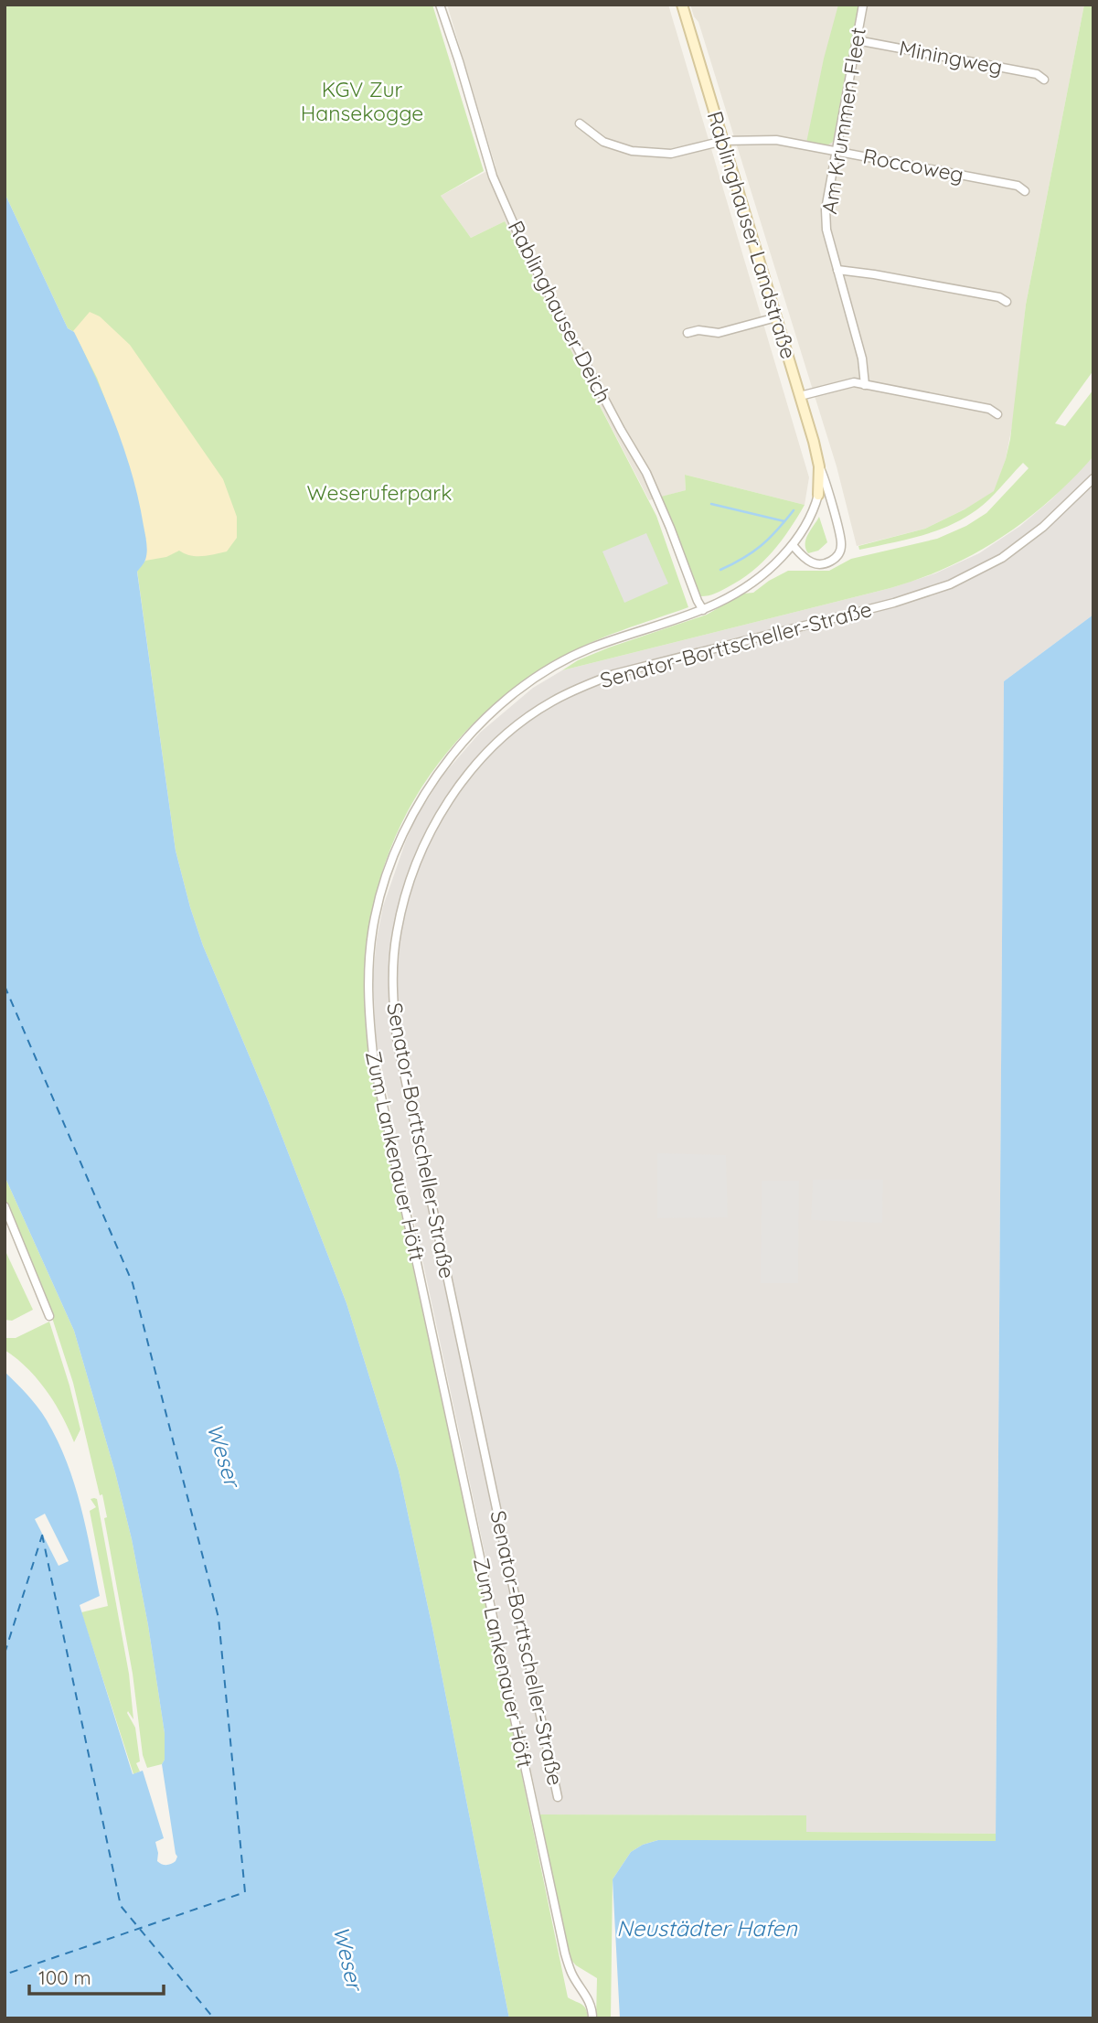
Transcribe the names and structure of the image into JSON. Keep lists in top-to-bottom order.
{
  "streets": {
    "street": [
      "Miningweg",
      "Am Krummen Fleet",
      "Roccoweg",
      "Rablinghauser Landstraße",
      "Rablinghauser Deich",
      "Senator-Borttscheller-Straße",
      "Zum Lankenauer Höft"
    ]
  },
  "crossings": [
    ["Miningweg", "Am Krummen Fleet"],
    ["Am Krummen Fleet", "Roccoweg"],
    ["Roccoweg", "Rablinghauser Landstraße"],
    ["Rablinghauser Landstraße", "Zum Lankenauer Höft"],
    ["Rablinghauser Deich", "Zum Lankenauer Höft"]
  ],
  "water": ["Weser", "Neustädter Hafen"],
  "parks": ["KGV Zur Hansekogge", "Weseruferpark"],
  "scale_bar": "100 m"
}
